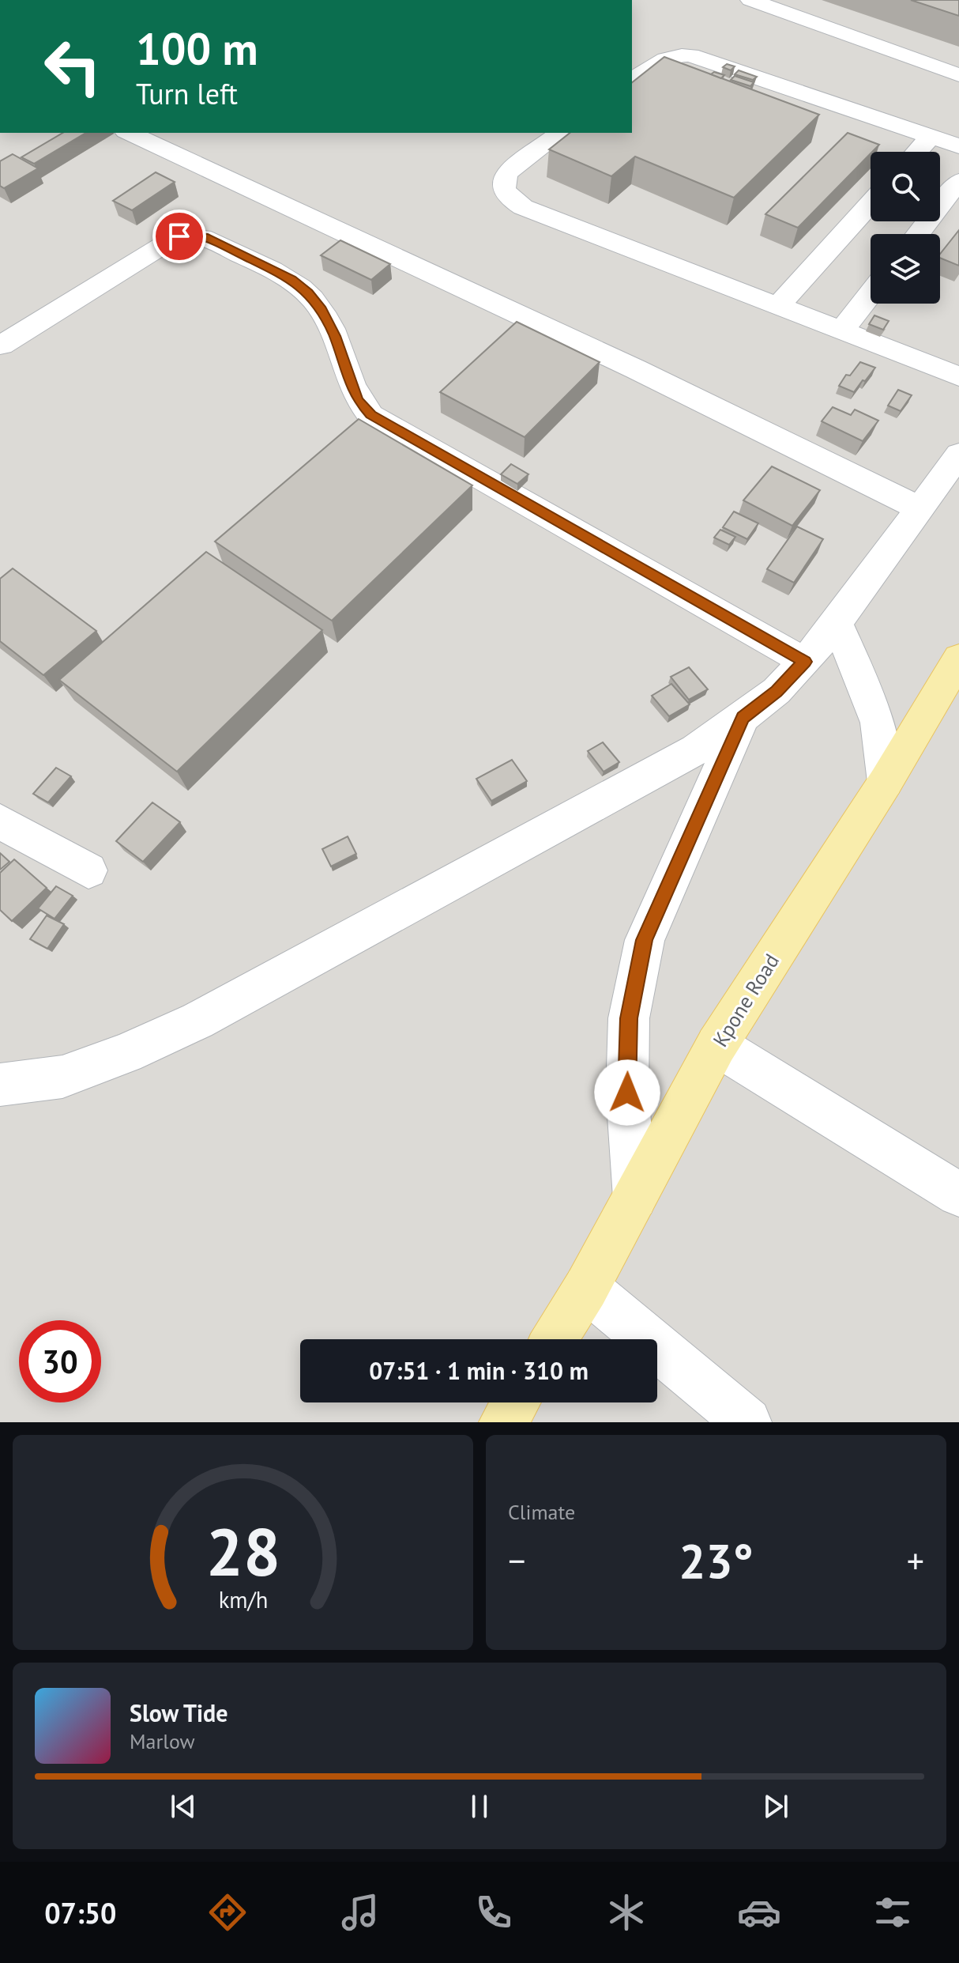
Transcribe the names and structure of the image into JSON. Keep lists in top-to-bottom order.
{
  "streets": {
    "main road": ["Kpone Road"]
  },
  "page": {
    "turn": ["100 m", "Turn left"],
    "limit": "30",
    "trip": "07:51 · 1 min · 310 m",
    "tile": "Climate",
    "heat": ["−", "23°", "+"],
    "song": ["Slow Tide", "Marlow"],
    "tabs": "07:50",
    "gauge": ["28", "km/h"]
  }
}
